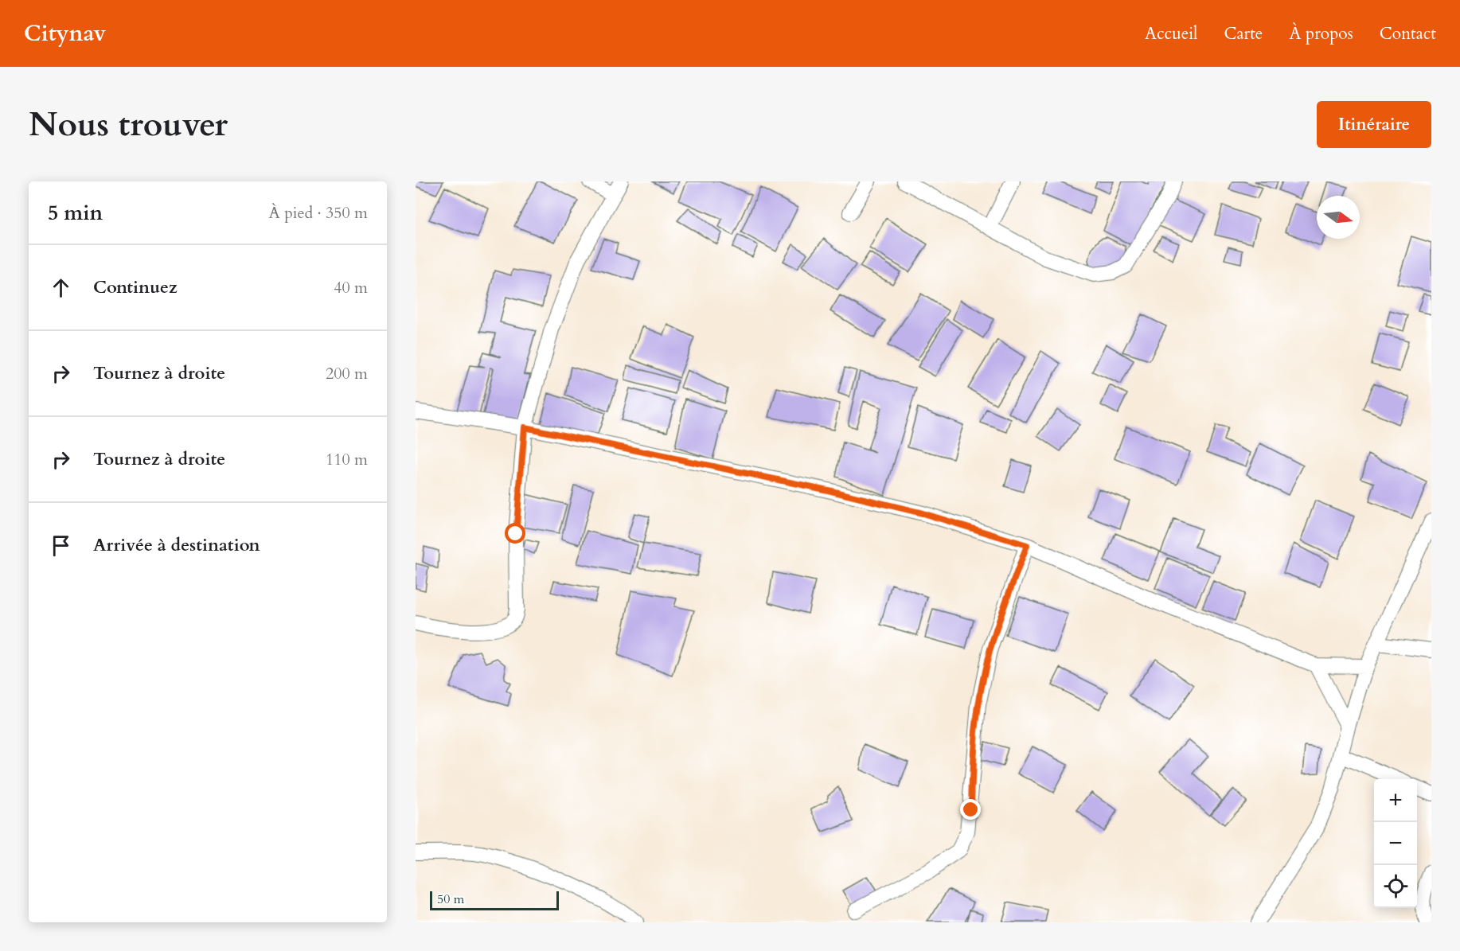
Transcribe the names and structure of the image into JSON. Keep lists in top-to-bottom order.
{
  "scale_bar": "50 m",
  "north": "right",
  "page": {
    "header": "Citynav",
    "nav": [
      "Accueil",
      "Carte",
      "À propos",
      "Contact"
    ],
    "buttons": "Itinéraire",
    "title": "Nous trouver",
    "heading": ["5 min", "À pied · 350 m"],
    "list": [
      ["Continuez", "40 m"],
      ["Tournez à droite", "200 m"],
      ["Tournez à droite", "110 m"],
      "Arrivée à destination"
    ],
    "map_buttons": ["+", "−"],
    "scale": "50 m"
  }
}
